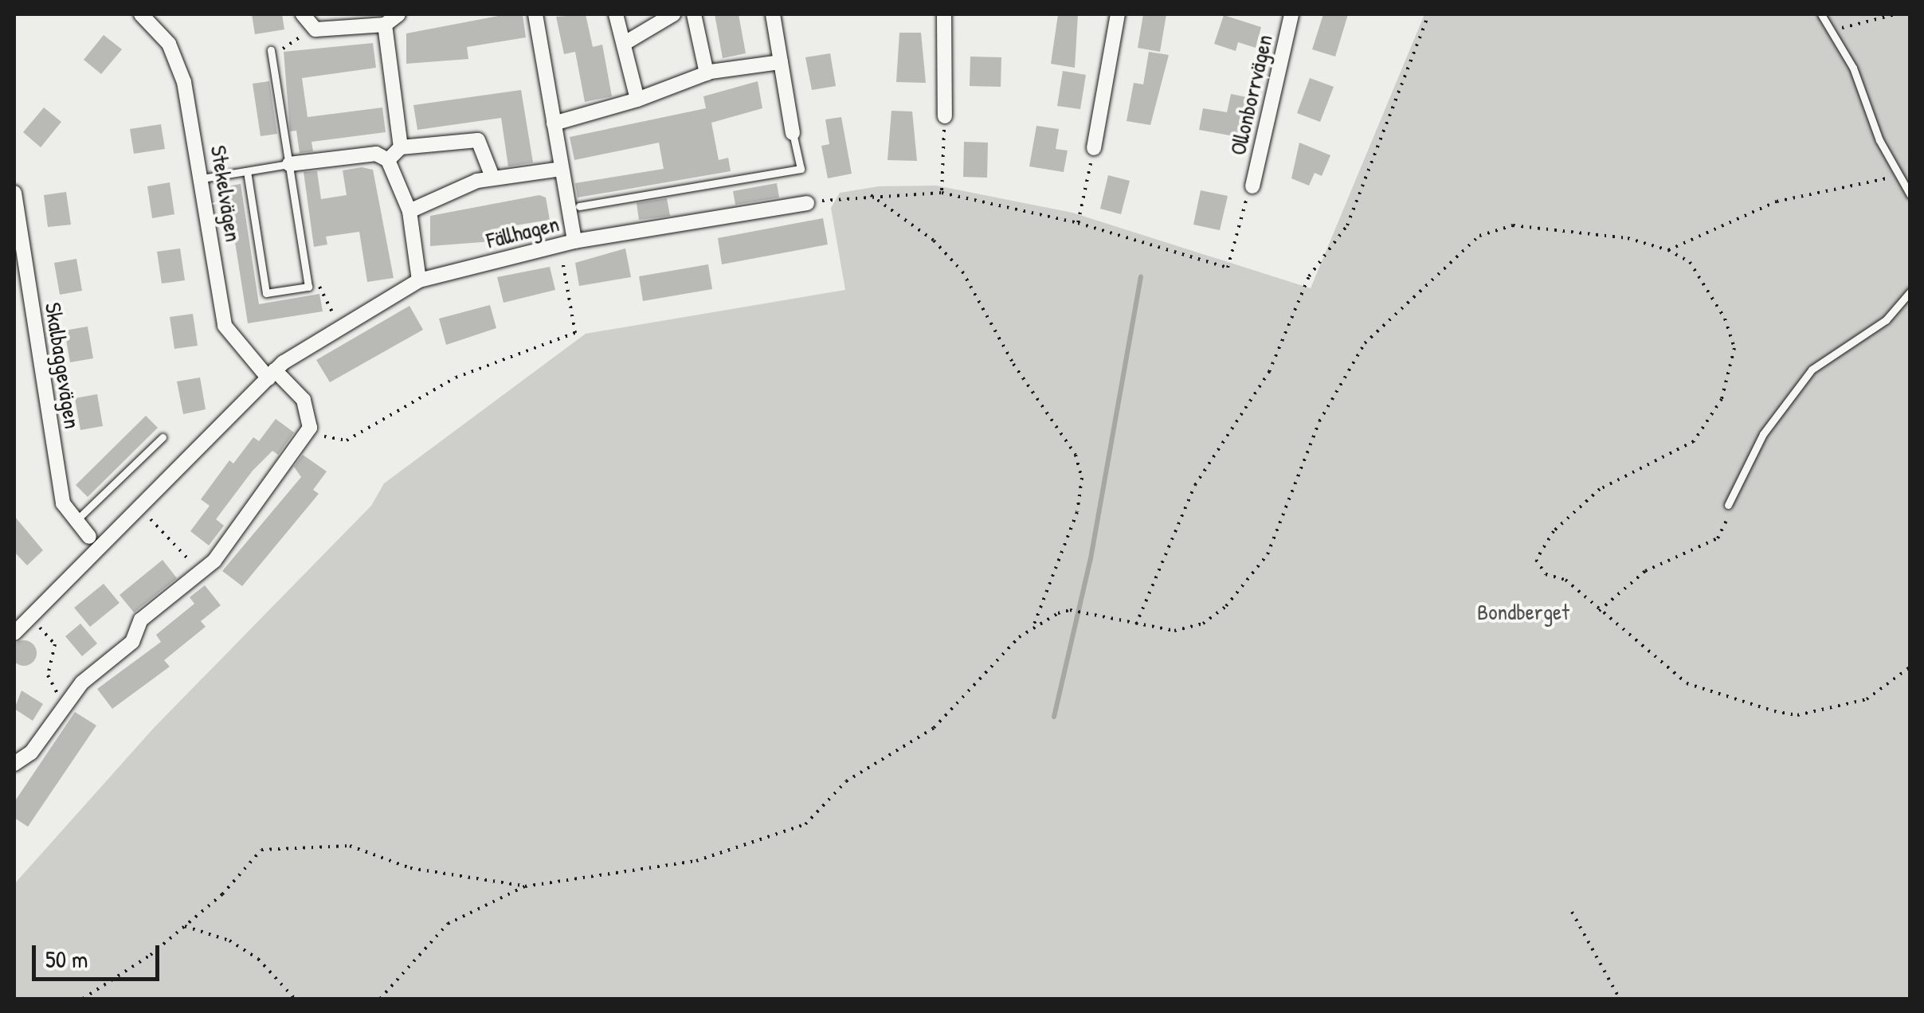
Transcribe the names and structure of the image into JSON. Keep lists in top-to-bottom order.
{
  "streets": {
    "street": [
      "Ollonborrvägen",
      "Stekelvägen",
      "Fällhagen",
      "Skalbaggevägen"
    ]
  },
  "crossings": [
    ["Stekelvägen", "Fällhagen"]
  ],
  "parks": ["Bondberget"],
  "scale_bar": "50 m"
}
